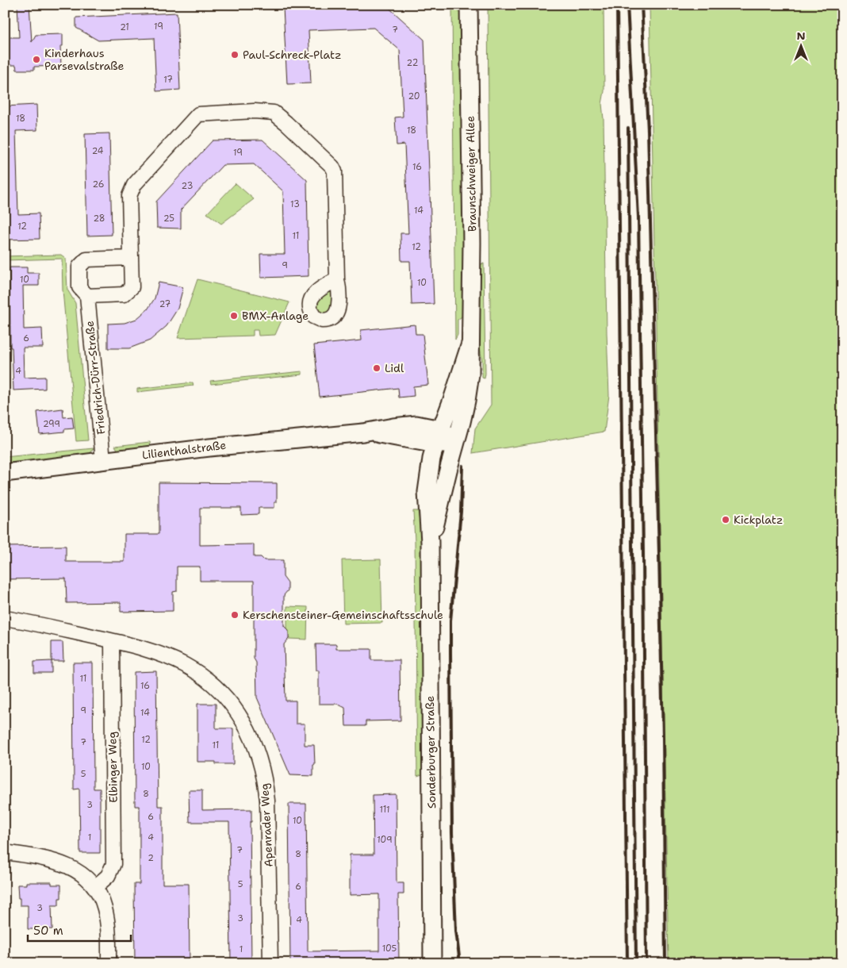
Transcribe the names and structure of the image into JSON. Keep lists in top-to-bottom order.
{
  "streets": {
    "street": [
      "Braunschweiger Allee",
      "Friedrich-Dürr-Straße",
      "Lilienthalstraße",
      "Sonderburger Straße",
      "Elbinger Weg",
      "Apenrader Weg"
    ]
  },
  "crossings": [
    ["Braunschweiger Allee", "Lilienthalstraße"],
    ["Braunschweiger Allee", "Sonderburger Straße"],
    ["Friedrich-Dürr-Straße", "Lilienthalstraße"],
    ["Lilienthalstraße", "Sonderburger Straße"],
    ["Elbinger Weg", "Apenrader Weg"]
  ],
  "places": [
    "Paul-Schreck-Platz",
    "Kinderhaus Parsevalstraße",
    "BMX-Anlage",
    "Lidl",
    "Kickplatz",
    "Kerschensteiner-Gemeinschaftsschule"
  ],
  "house_numbers": [
    "19",
    "21",
    "7",
    "22",
    "17",
    "20",
    "18",
    "18",
    "24",
    "19",
    "16",
    "26",
    "23",
    "13",
    "14",
    "28",
    "25",
    "12",
    "11",
    "12",
    "9",
    "10",
    "10",
    "27",
    "6",
    "4",
    "299",
    "11",
    "16",
    "9",
    "14",
    "12",
    "7",
    "11",
    "10",
    "5",
    "8",
    "3",
    "111",
    "6",
    "10",
    "1",
    "4",
    "109",
    "7",
    "8",
    "2",
    "5",
    "6",
    "3",
    "3",
    "4",
    "105",
    "1"
  ],
  "scale_bar": "50 m",
  "north": "top"
}
